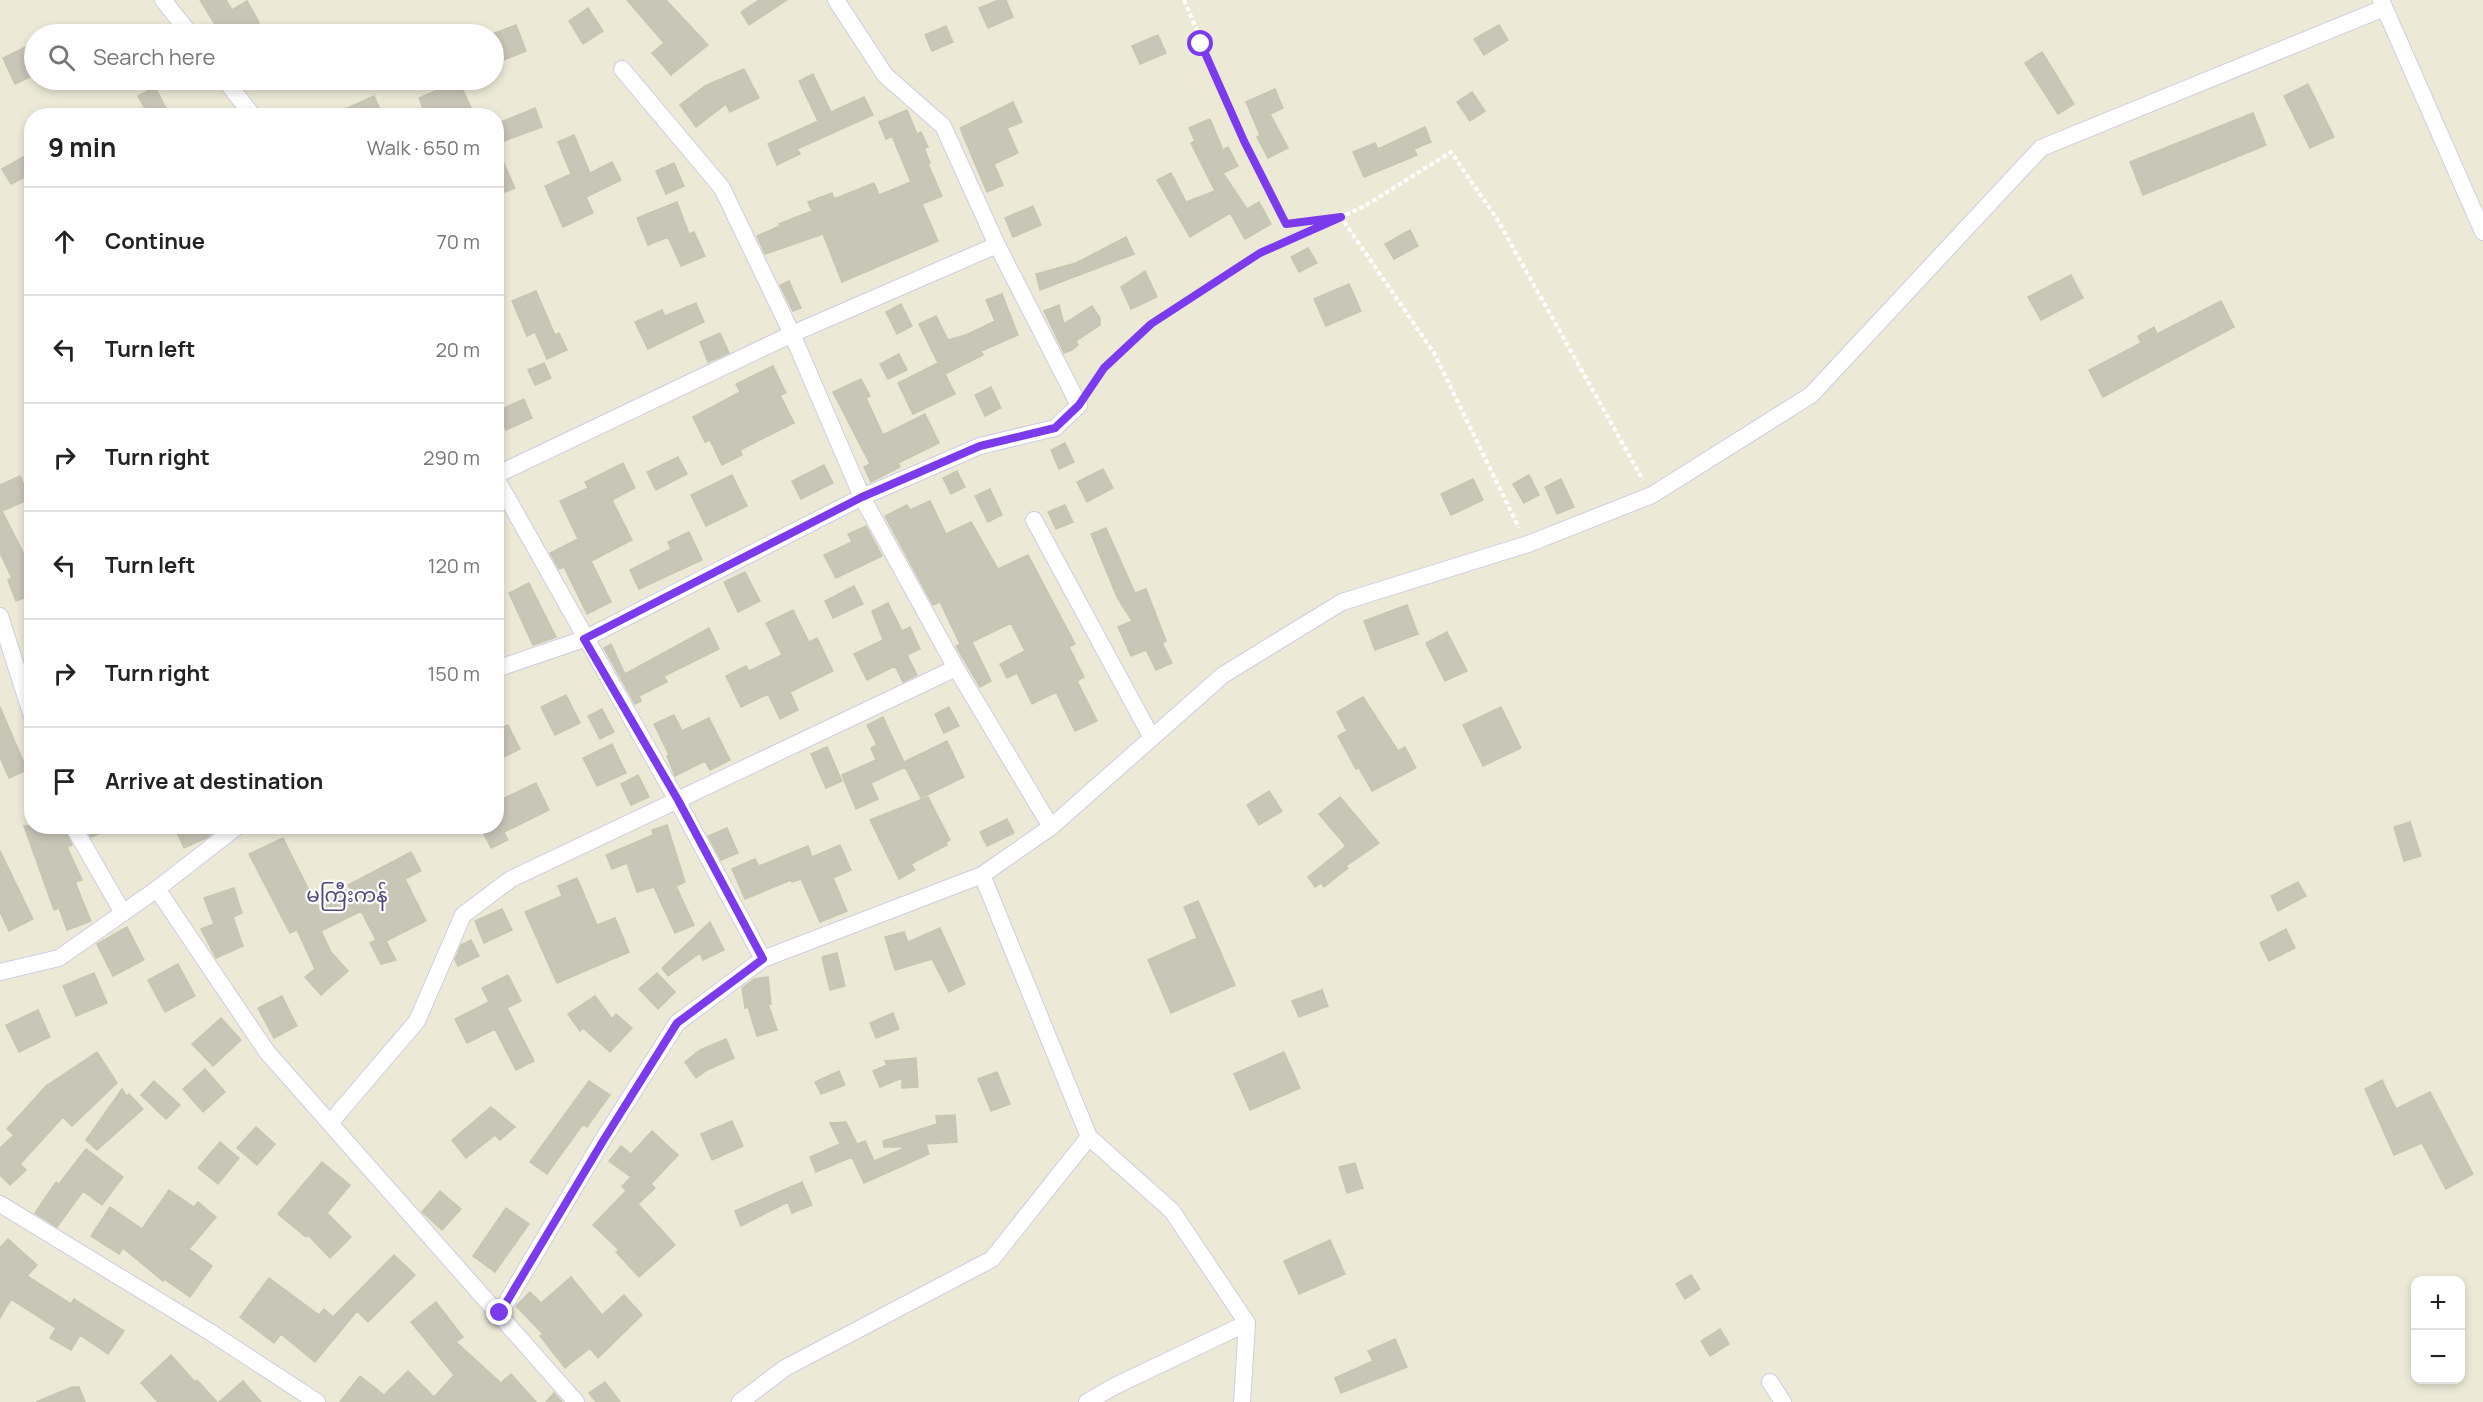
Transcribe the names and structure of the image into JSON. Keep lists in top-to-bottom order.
{
  "districts": ["မကြီးကန်"],
  "page": {
    "search": "Search here",
    "heading": ["9 min", "Walk · 650 m"],
    "list": [
      ["Continue", "70 m"],
      ["Turn left", "20 m"],
      ["Turn right", "290 m"],
      ["Turn left", "120 m"],
      ["Turn right", "150 m"],
      "Arrive at destination"
    ],
    "map_buttons": ["+", "−"]
  }
}
